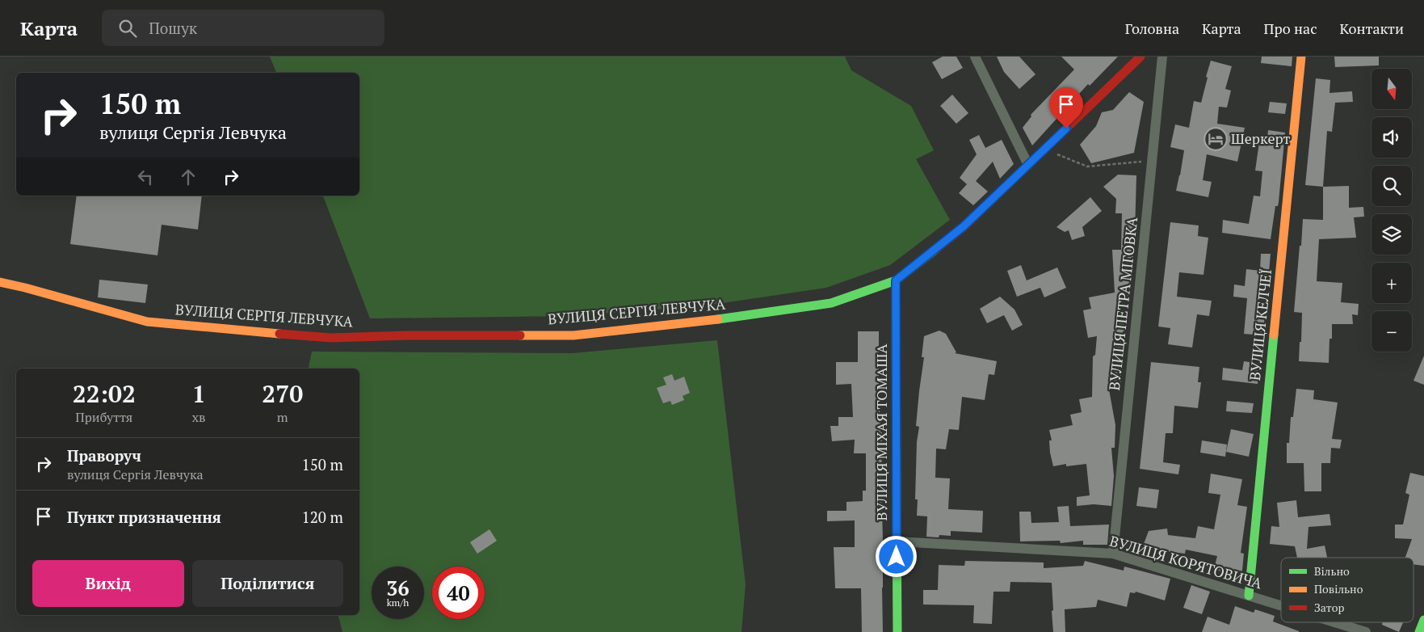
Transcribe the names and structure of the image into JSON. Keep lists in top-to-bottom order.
{
  "streets": {
    "main road": ["ВУЛИЦЯ СЕРГІЯ ЛЕВЧУКА", "ВУЛИЦЯ КЕЛЧЕЇ", "ВУЛИЦЯ МІХАЯ ТОМАША"],
    "street": ["ВУЛИЦЯ ПЕТРА МІГОВКА", "ВУЛИЦЯ КОРЯТОВИЧА"]
  },
  "crossings": [
    ["ВУЛИЦЯ ПЕТРА МІГОВКА", "ВУЛИЦЯ КОРЯТОВИЧА"],
    ["ВУЛИЦЯ СЕРГІЯ ЛЕВЧУКА", "ВУЛИЦЯ МІХАЯ ТОМАША"],
    ["ВУЛИЦЯ КЕЛЧЕЇ", "ВУЛИЦЯ КОРЯТОВИЧА"],
    ["ВУЛИЦЯ МІХАЯ ТОМАША", "ВУЛИЦЯ КОРЯТОВИЧА"]
  ],
  "places": {
    "hotel": ["Шеркерт"]
  },
  "legend": ["Вільно", "Повільно", "Затор"],
  "north": "bottom",
  "page": {
    "header": "Карта",
    "search": "Пошук",
    "nav": [
      "Головна",
      "Карта",
      "Про нас",
      "Контакти"
    ],
    "map_buttons": ["+", "−"],
    "turn": ["150 m", "вулиця Сергія Левчука"],
    "eta": [
      "22:02",
      "Прибуття",
      "1",
      "хв",
      "270",
      "m"
    ],
    "list": [
      {
        "name": "Праворуч",
        "note": "вулиця Сергія Левчука",
        "value": "150 m"
      },
      {
        "name": "Пункт призначення",
        "value": "120 m"
      }
    ],
    "buttons": ["Вихід", "Поділитися"],
    "speed": "36 km/h",
    "limit": "40"
  }
}
